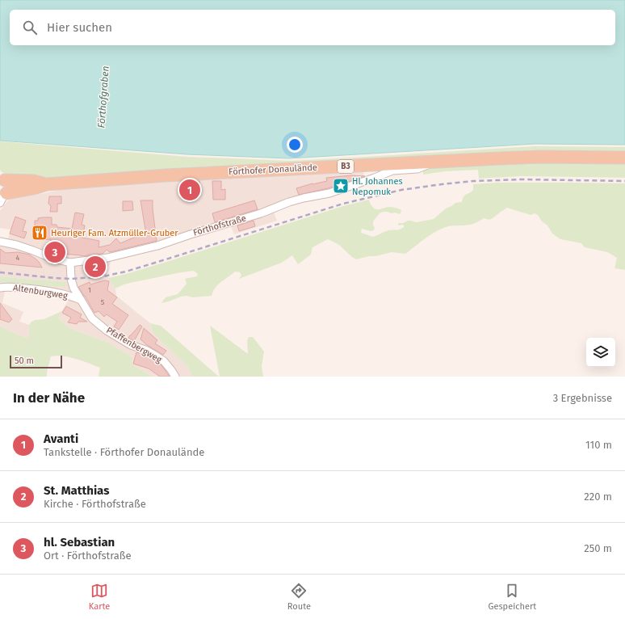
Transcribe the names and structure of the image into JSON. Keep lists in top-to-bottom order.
{
  "streets": {
    "main road": ["B3", "Förthofer Donaulände"],
    "street": ["Förthofstraße", "Altenburgweg", "Pfaffenbergweg"]
  },
  "crossings": [
    ["B3", "Förthofer Donaulände"],
    ["Förthofer Donaulände", "Förthofstraße"],
    ["Förthofstraße", "Pfaffenbergweg"],
    ["Altenburgweg", "Pfaffenbergweg"]
  ],
  "water": ["Förthofgraben"],
  "places": {
    "place": ["Hl. Johannes Nepomuk"],
    "restaurant": ["Heuriger Fam. Atzmüller-Gruber"]
  },
  "house_numbers": ["4", "1", "5"],
  "scale_bar": "50 m",
  "page": {
    "search": "Hier suchen",
    "pins": ["1", "3", "2"],
    "scale": "50 m",
    "heading": ["In der Nähe", "3 Ergebnisse"],
    "list": [
      {
        "mark": "1",
        "name": "Avanti",
        "note": "Tankstelle · Förthofer Donaulände",
        "value": "110 m"
      },
      {
        "mark": "2",
        "name": "St. Matthias",
        "note": "Kirche · Förthofstraße",
        "value": "220 m"
      },
      {
        "mark": "3",
        "name": "hl. Sebastian",
        "note": "Ort · Förthofstraße",
        "value": "250 m"
      }
    ],
    "nav": ["Karte", "Route", "Gespeichert"]
  }
}
